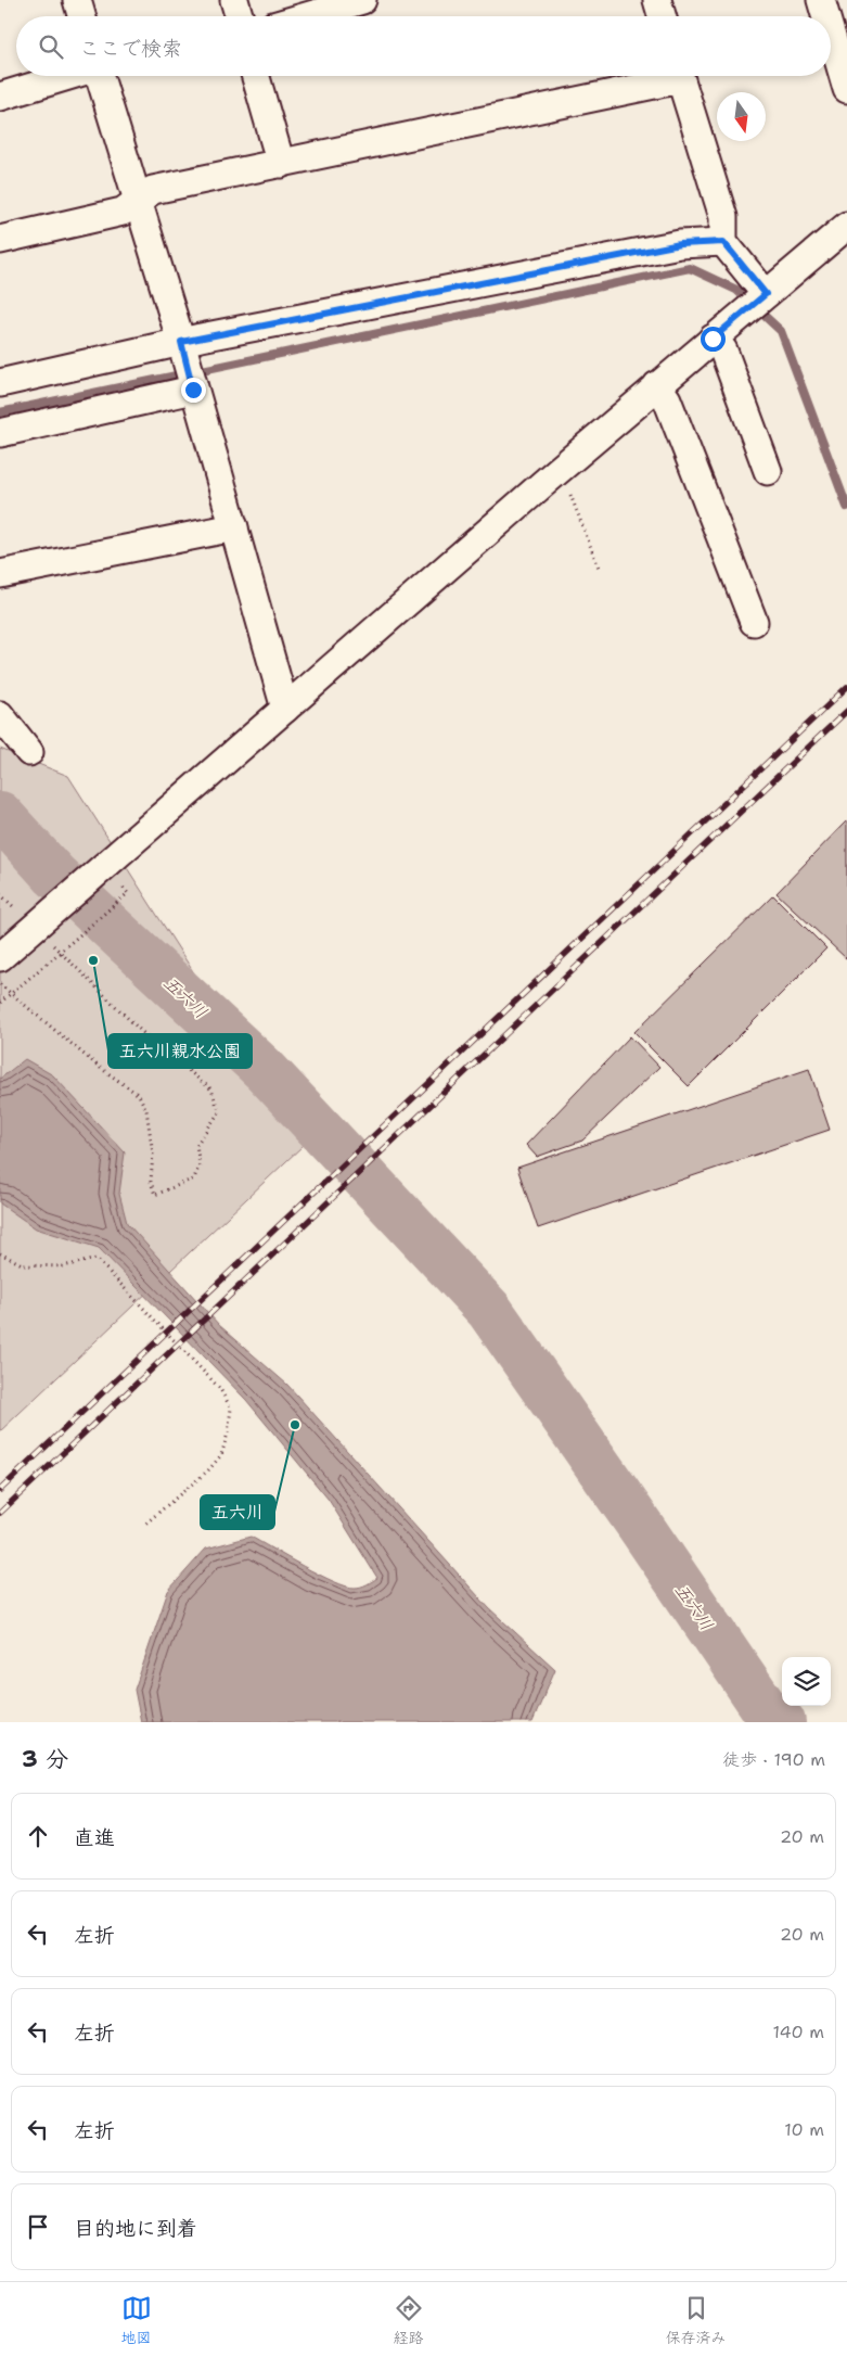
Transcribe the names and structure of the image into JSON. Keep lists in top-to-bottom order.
{
  "water": ["五六川"],
  "places": ["五六川親水公園", "五六川"],
  "north": "bottom",
  "page": {
    "search": "ここで検索",
    "heading": ["3 分", "徒歩 · 190 m"],
    "list": [
      ["直進", "20 m"],
      ["左折", "20 m"],
      ["左折", "140 m"],
      ["左折", "10 m"],
      "目的地に到着"
    ],
    "nav": ["地図", "経路", "保存済み"]
  }
}
